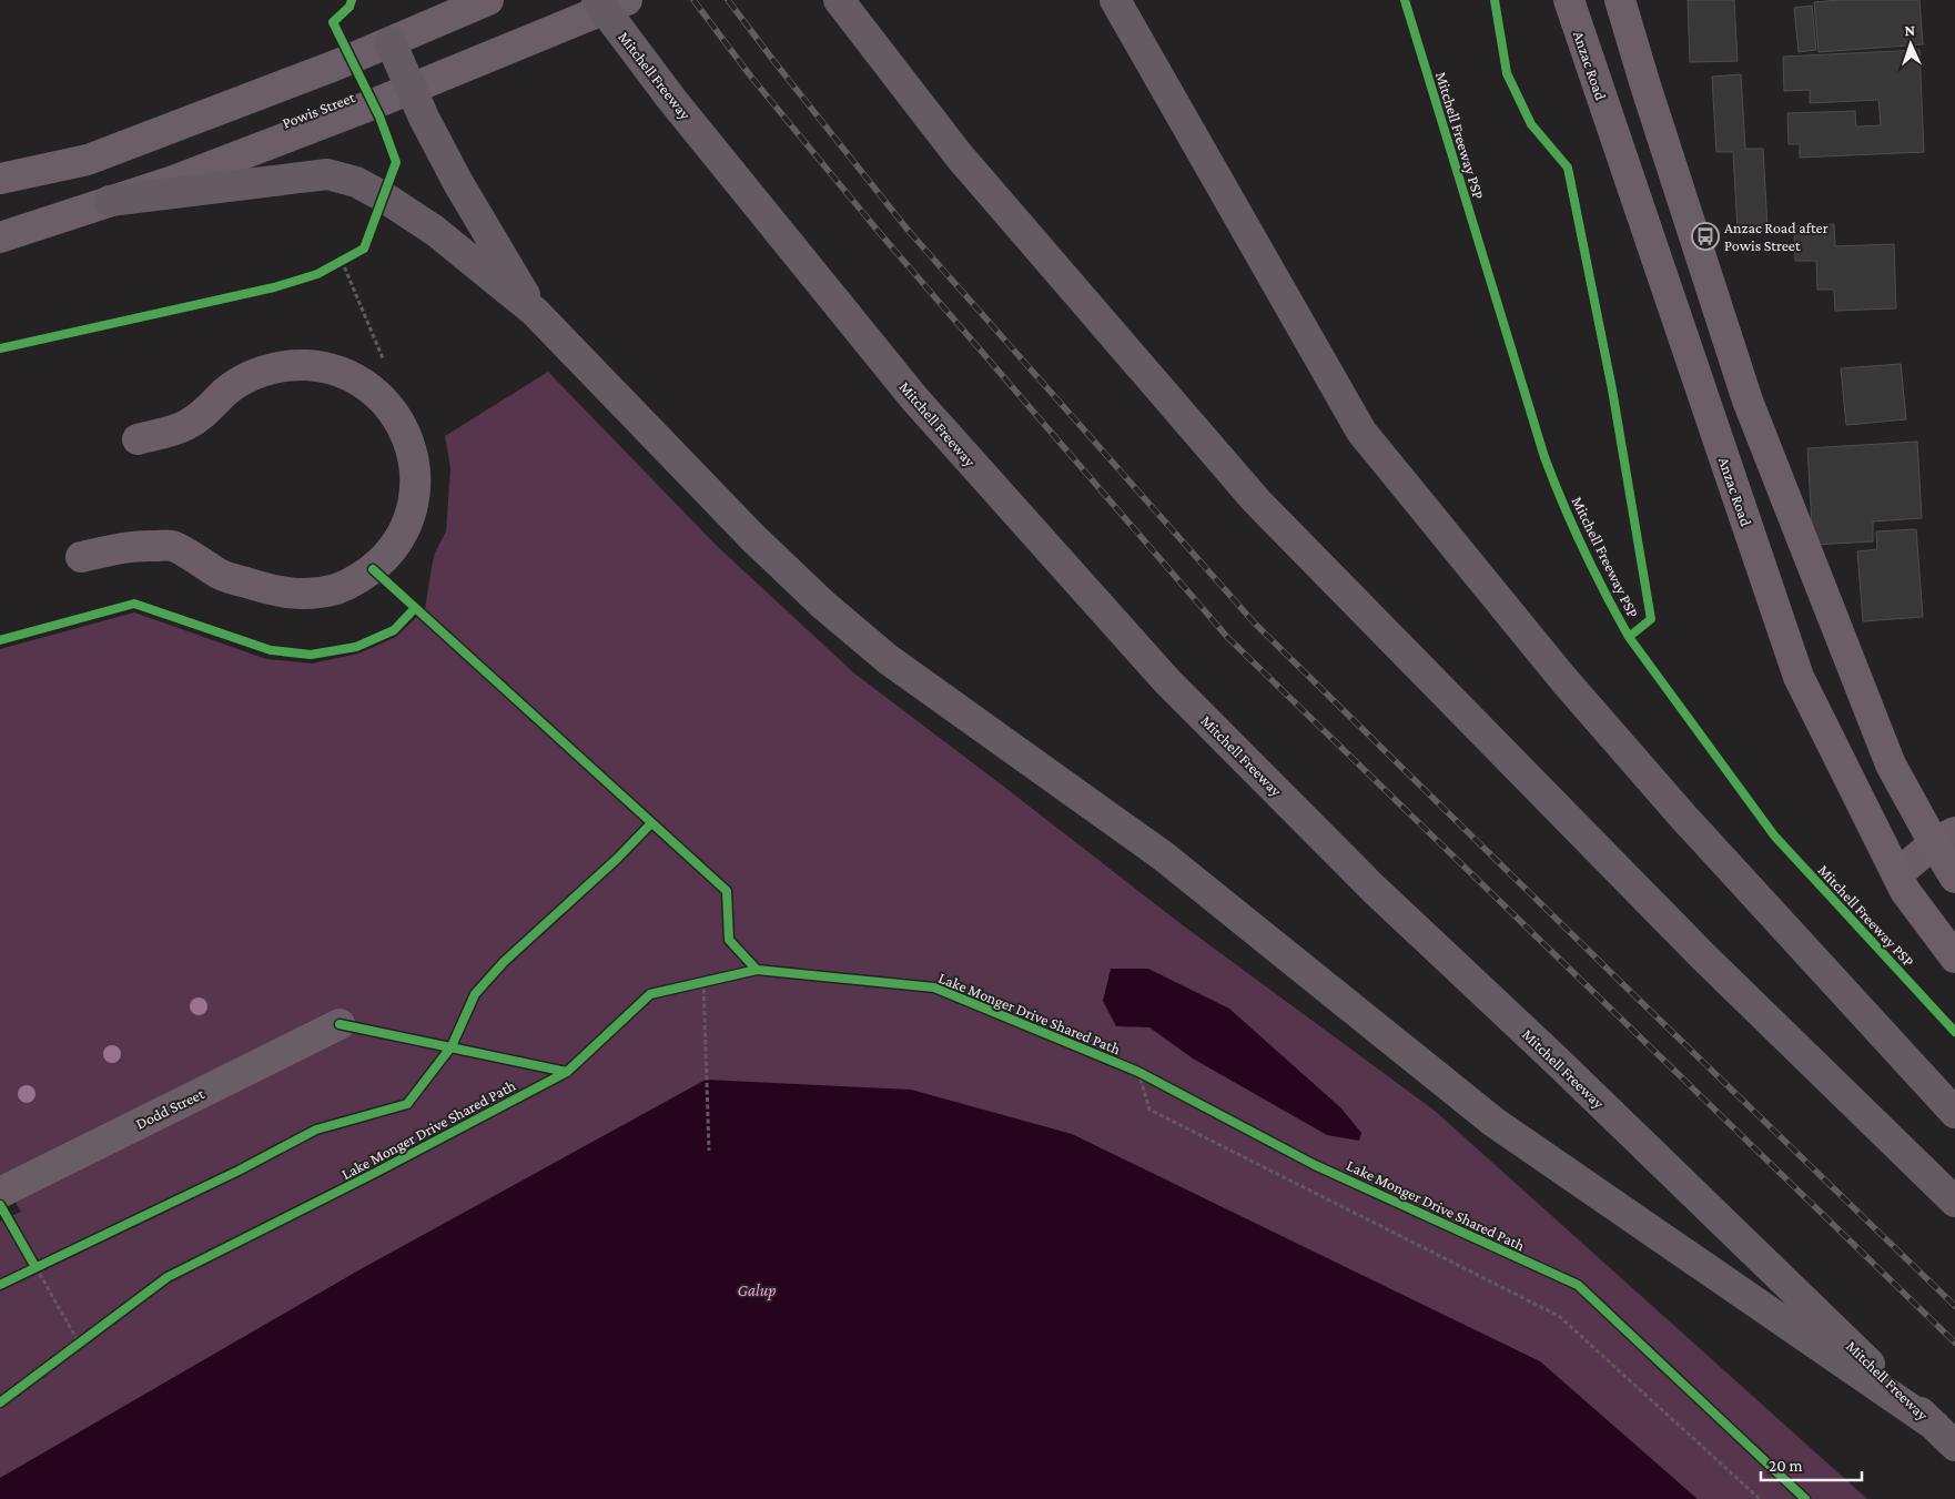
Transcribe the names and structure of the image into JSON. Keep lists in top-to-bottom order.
{
  "streets": {
    "highway": ["Mitchell Freeway"],
    "main road": ["Anzac Road", "Powis Street"],
    "street": ["Dodd Street"],
    "cycle path": ["Mitchell Freeway PSP", "Lake Monger Drive Shared Path"]
  },
  "water": ["Galup"],
  "places": {
    "bus stop": ["Anzac Road after Powis Street"]
  },
  "scale_bar": "20 m",
  "north": "top"
}
